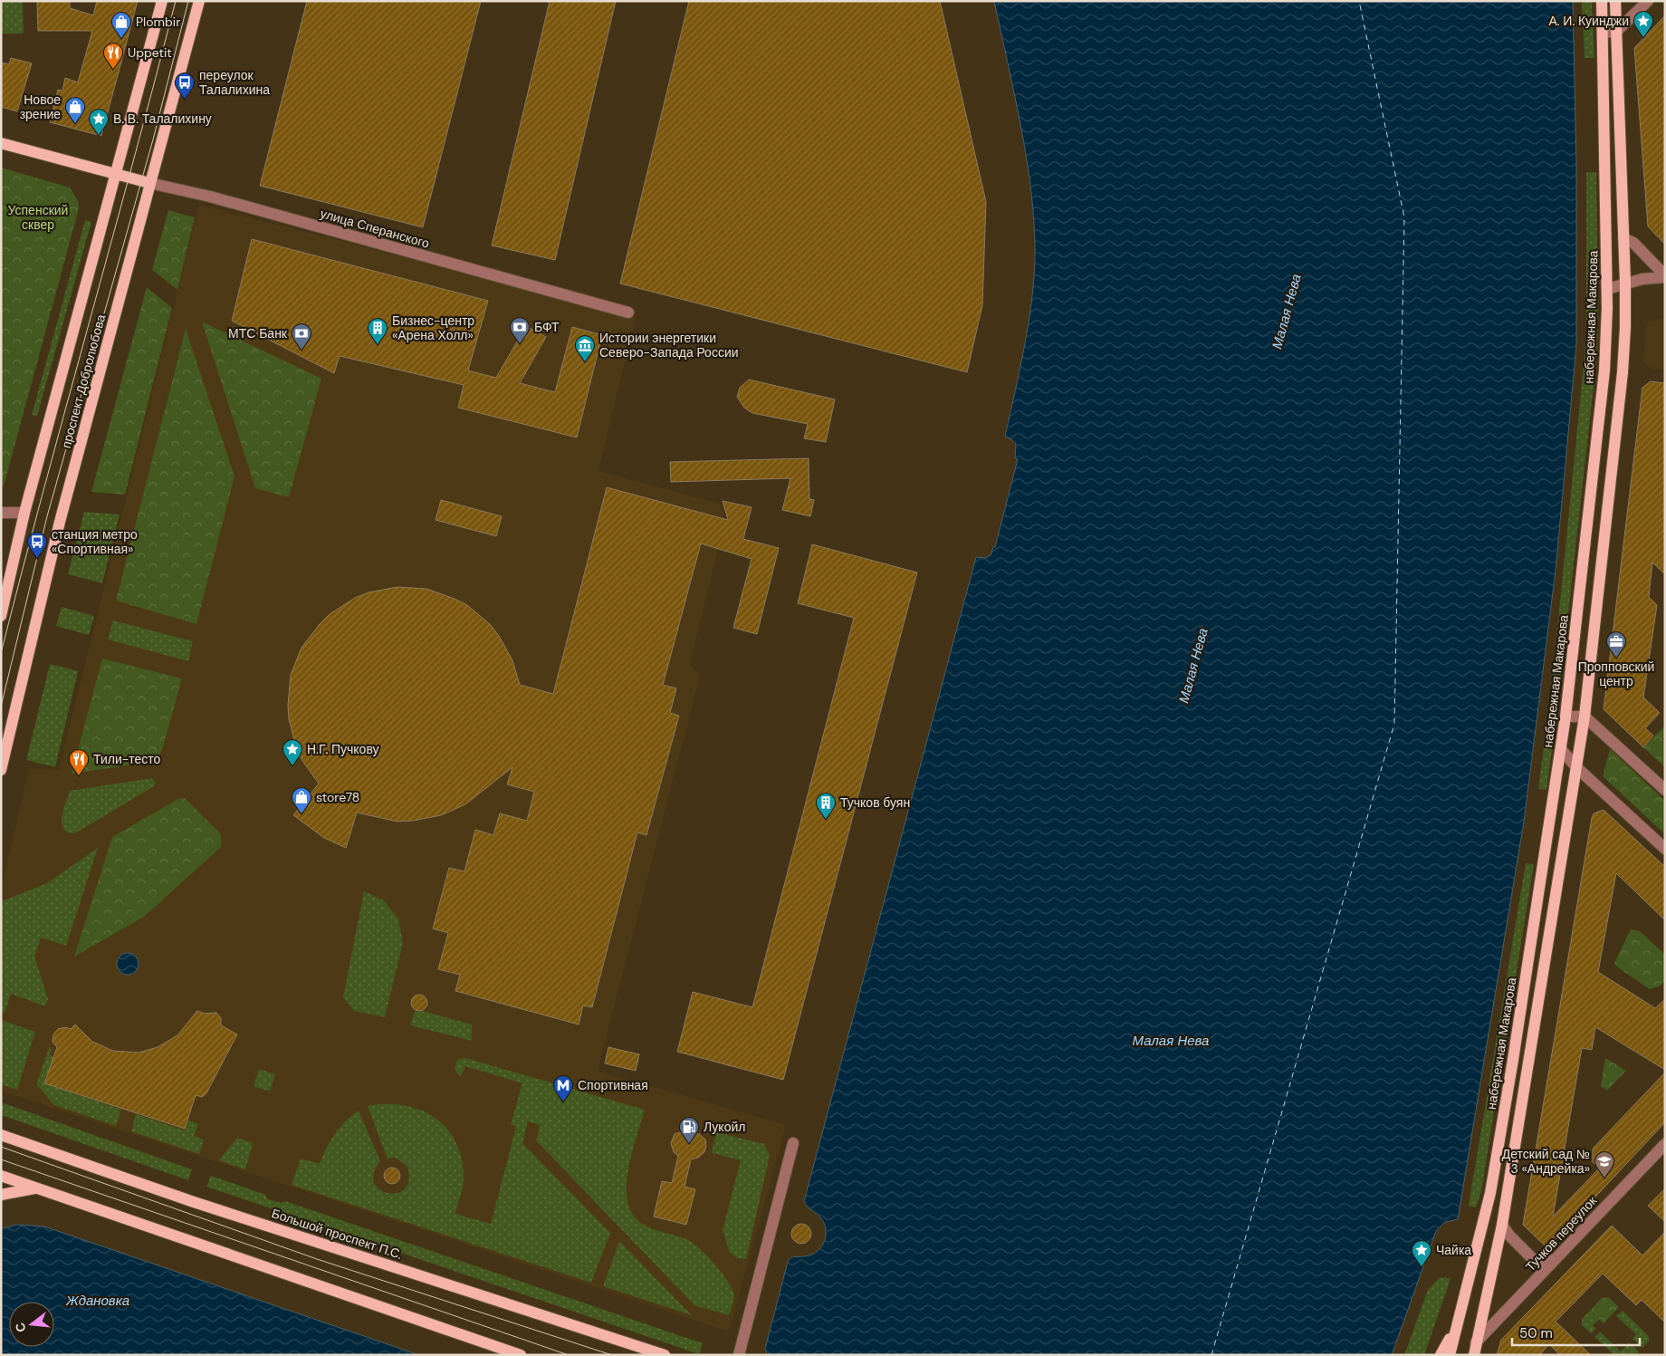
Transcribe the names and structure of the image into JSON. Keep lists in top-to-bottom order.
{
  "streets": {
    "main road": [
      "улица Сперанского",
      "набережная Макарова",
      "проспект Добролюбова",
      "Большой проспект П.С."
    ],
    "street": ["Тучков переулок"]
  },
  "crossings": [
    ["улица Сперанского", "проспект Добролюбова"]
  ],
  "water": ["Малая Нева", "Ждановка"],
  "parks": ["Успенский сквер"],
  "places": {
    "place": [
      "А. И. Куинджи",
      "В. В. Талалихину",
      "Н.Г. Пучкову",
      "Чайка"
    ],
    "shop": ["Plombir", "Новое зрение", "store78"],
    "restaurant": ["Uppetit", "Тили-тесто"],
    "bus stop": ["переулок Талалихина", "станция метро «Спортивная»"],
    "bank": ["БФТ", "МТС Банк"],
    "building": ["Бизнес-центр «Арена Холл»", "Тучков буян"],
    "museum": ["Истории энергетики Северо-Запада России"],
    "office": ["Пропповский центр"],
    "metro station": ["Спортивная"],
    "fuel station": ["Лукойл"],
    "school or university": ["Детский сад № 3 «Андрейка»"]
  },
  "scale_bar": "50 m",
  "north": "left"
}
